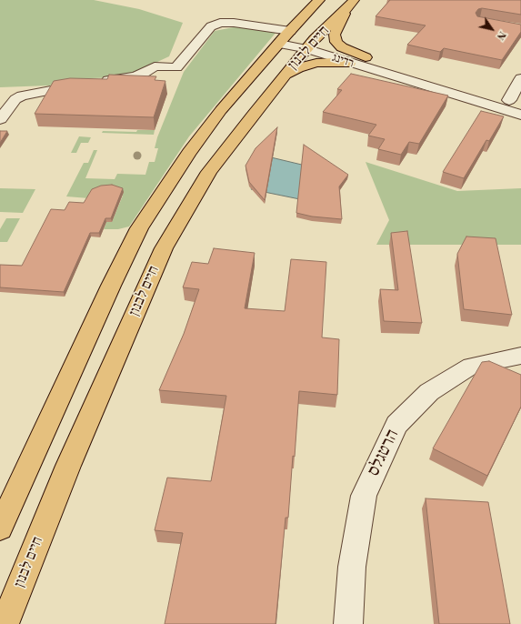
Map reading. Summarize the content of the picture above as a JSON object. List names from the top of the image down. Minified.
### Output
{"streets":{"main road":["חיים לבנון"],"street":["רדינג","הרטגלס"]},"crossings":[["חיים לבנון","רדינג"]],"north":"bottom right"}
